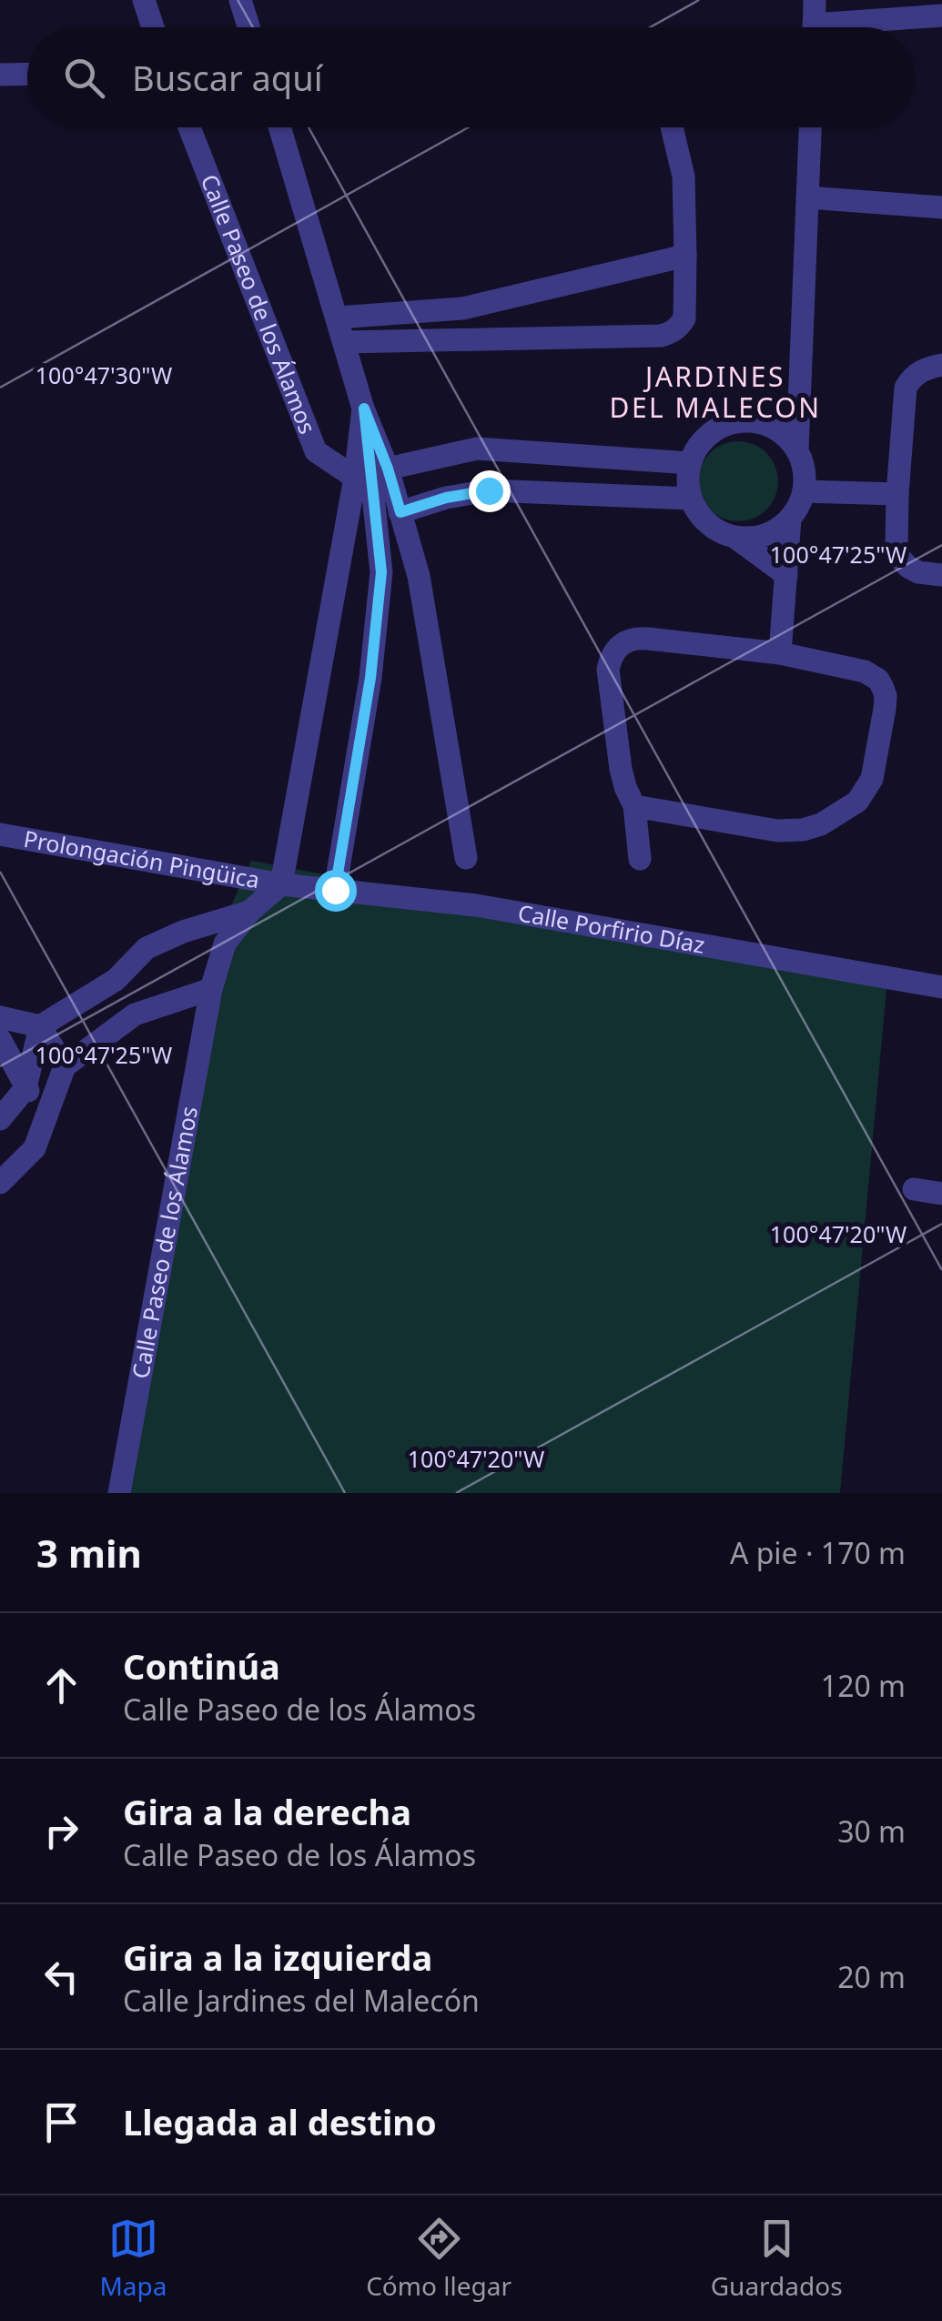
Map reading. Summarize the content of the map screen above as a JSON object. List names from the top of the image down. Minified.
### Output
{"streets":{"street":["Calle Paseo de los Álamos","Prolongación Pingüica","Calle Porfirio Díaz"]},"crossings":[["Calle Paseo de los Álamos","Prolongación Pingüica"],["Calle Paseo de los Álamos","Calle Porfirio Díaz"],["Prolongación Pingüica","Calle Porfirio Díaz"]],"districts":["JARDINES DEL MALECON"],"page":{"search":"Buscar aquí","heading":["3 min","A pie · 170 m"],"list":[["Continúa","Calle Paseo de los Álamos","120 m"],["Gira a la derecha","Calle Paseo de los Álamos","30 m"],["Gira a la izquierda","Calle Jardines del Malecón","20 m"],"Llegada al destino"],"nav":["Mapa","Cómo llegar","Guardados"]},"coordinates":["100°47'30\"W","100°47'25\"W","100°47'20\"W"]}
